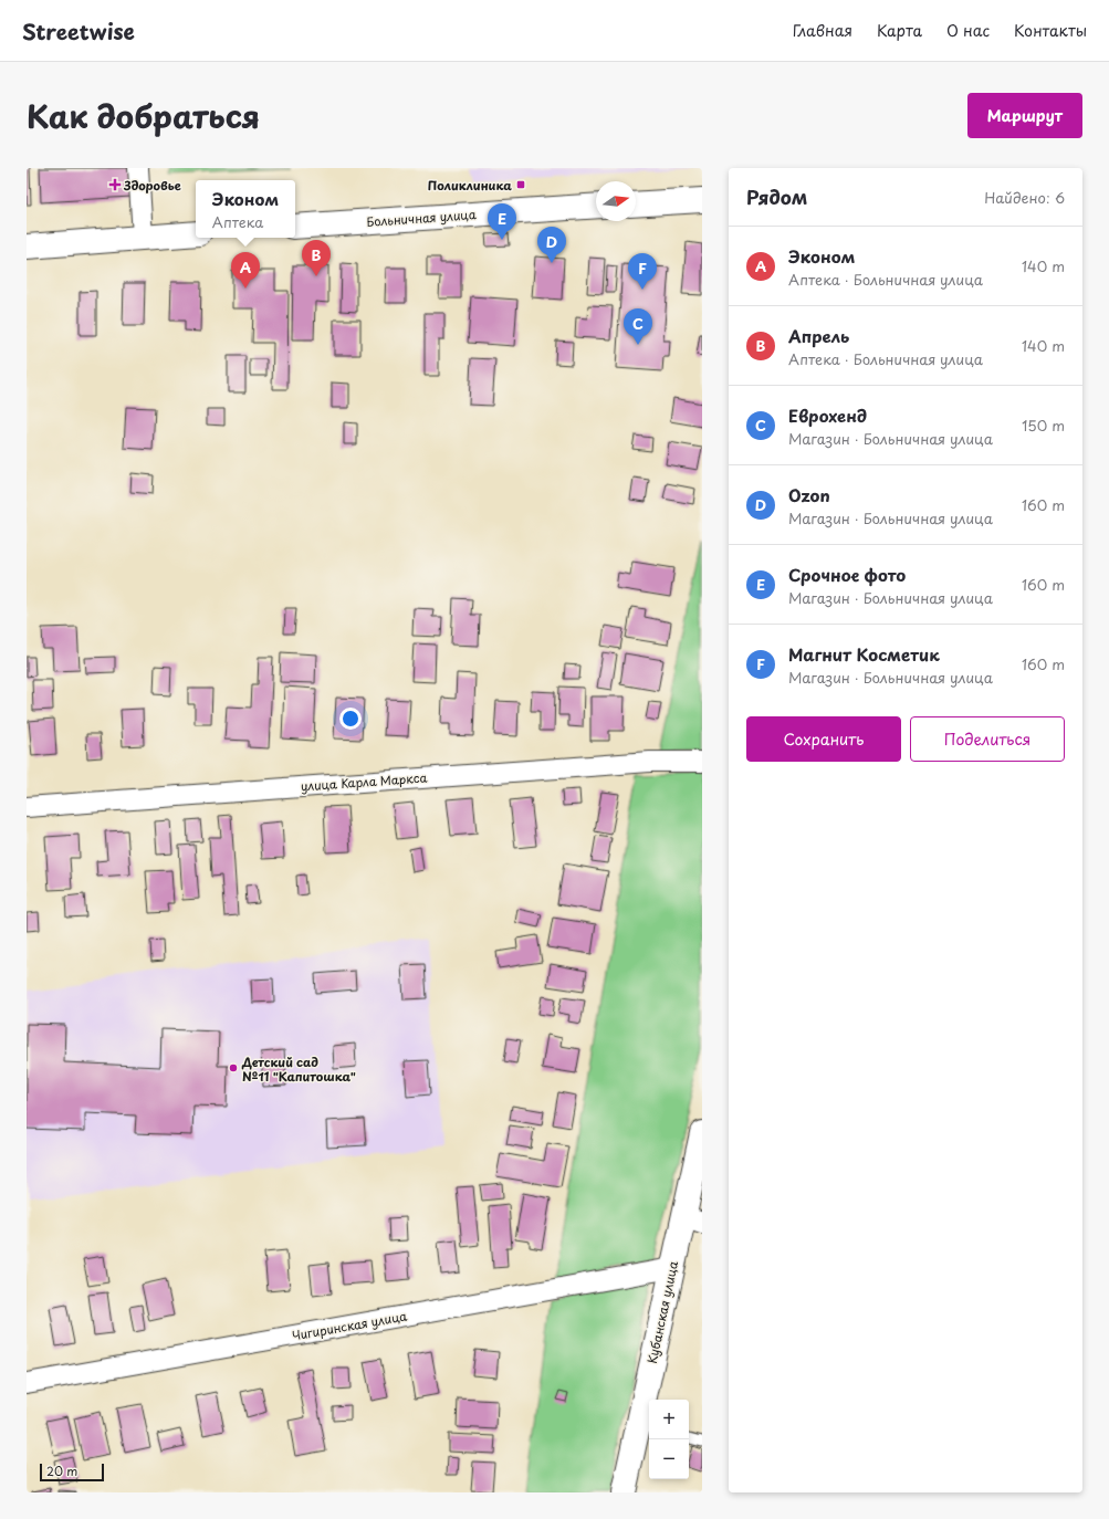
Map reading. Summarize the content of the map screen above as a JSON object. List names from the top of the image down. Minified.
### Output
{"streets":{"street":["Больничная улица","улица Карла Маркса","Кубанская улица","Чигиринская улица"]},"crossings":[["Кубанская улица","Чигиринская улица"]],"places":{"health":["Здоровье"],"transit":["Поликлиника"],"other":["Детский сад №11 \"Капитошка\""]},"scale_bar":"20 m","north":"right","page":{"header":"Streetwise","nav":["Главная","Карта","О нас","Контакты"],"title":"Как добраться","buttons":["Маршрут",["Сохранить","Поделиться"]],"heading":["Рядом","Найдено: 6"],"popup":["Эконом","Аптека"],"pins":["E","D","B","A","F","C"],"list":[{"mark":"A","name":"Эконом","note":"Аптека · Больничная улица","value":"140 m"},{"mark":"B","name":"Апрель","note":"Аптека · Больничная улица","value":"140 m"},{"mark":"C","name":"Еврохенд","note":"Магазин · Больничная улица","value":"150 m"},{"mark":"D","name":"Ozon","note":"Магазин · Больничная улица","value":"160 m"},{"mark":"E","name":"Срочное фото","note":"Магазин · Больничная улица","value":"160 m"},{"mark":"F","name":"Магнит Косметик","note":"Магазин · Больничная улица","value":"160 m"}],"map_buttons":["+","−"],"scale":"20 m"}}
